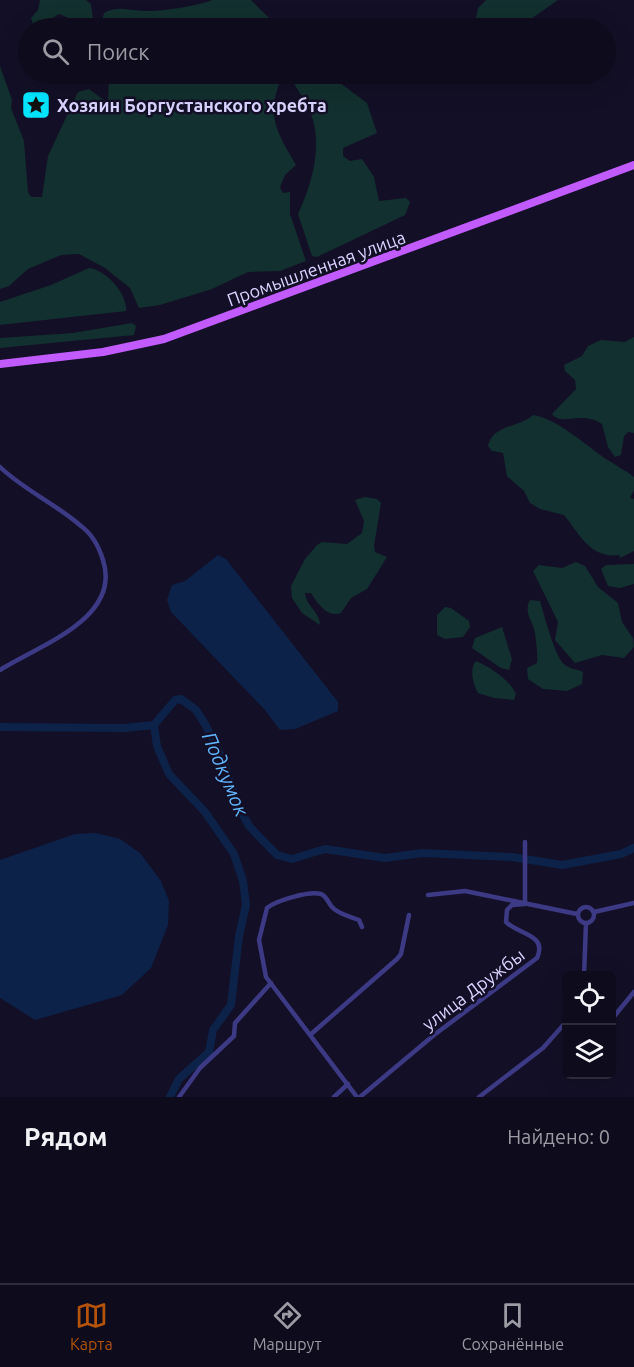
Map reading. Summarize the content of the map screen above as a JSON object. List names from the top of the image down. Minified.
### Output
{"streets":{"main road":["Промышленная улица"],"street":["улица Дружбы"]},"water":["Подкумок"],"places":{"place":["Хозяин Боргустанского хребта"]},"page":{"search":"Поиск","heading":["Рядом","Найдено: 0"],"nav":["Карта","Маршрут","Сохранённые"]}}
